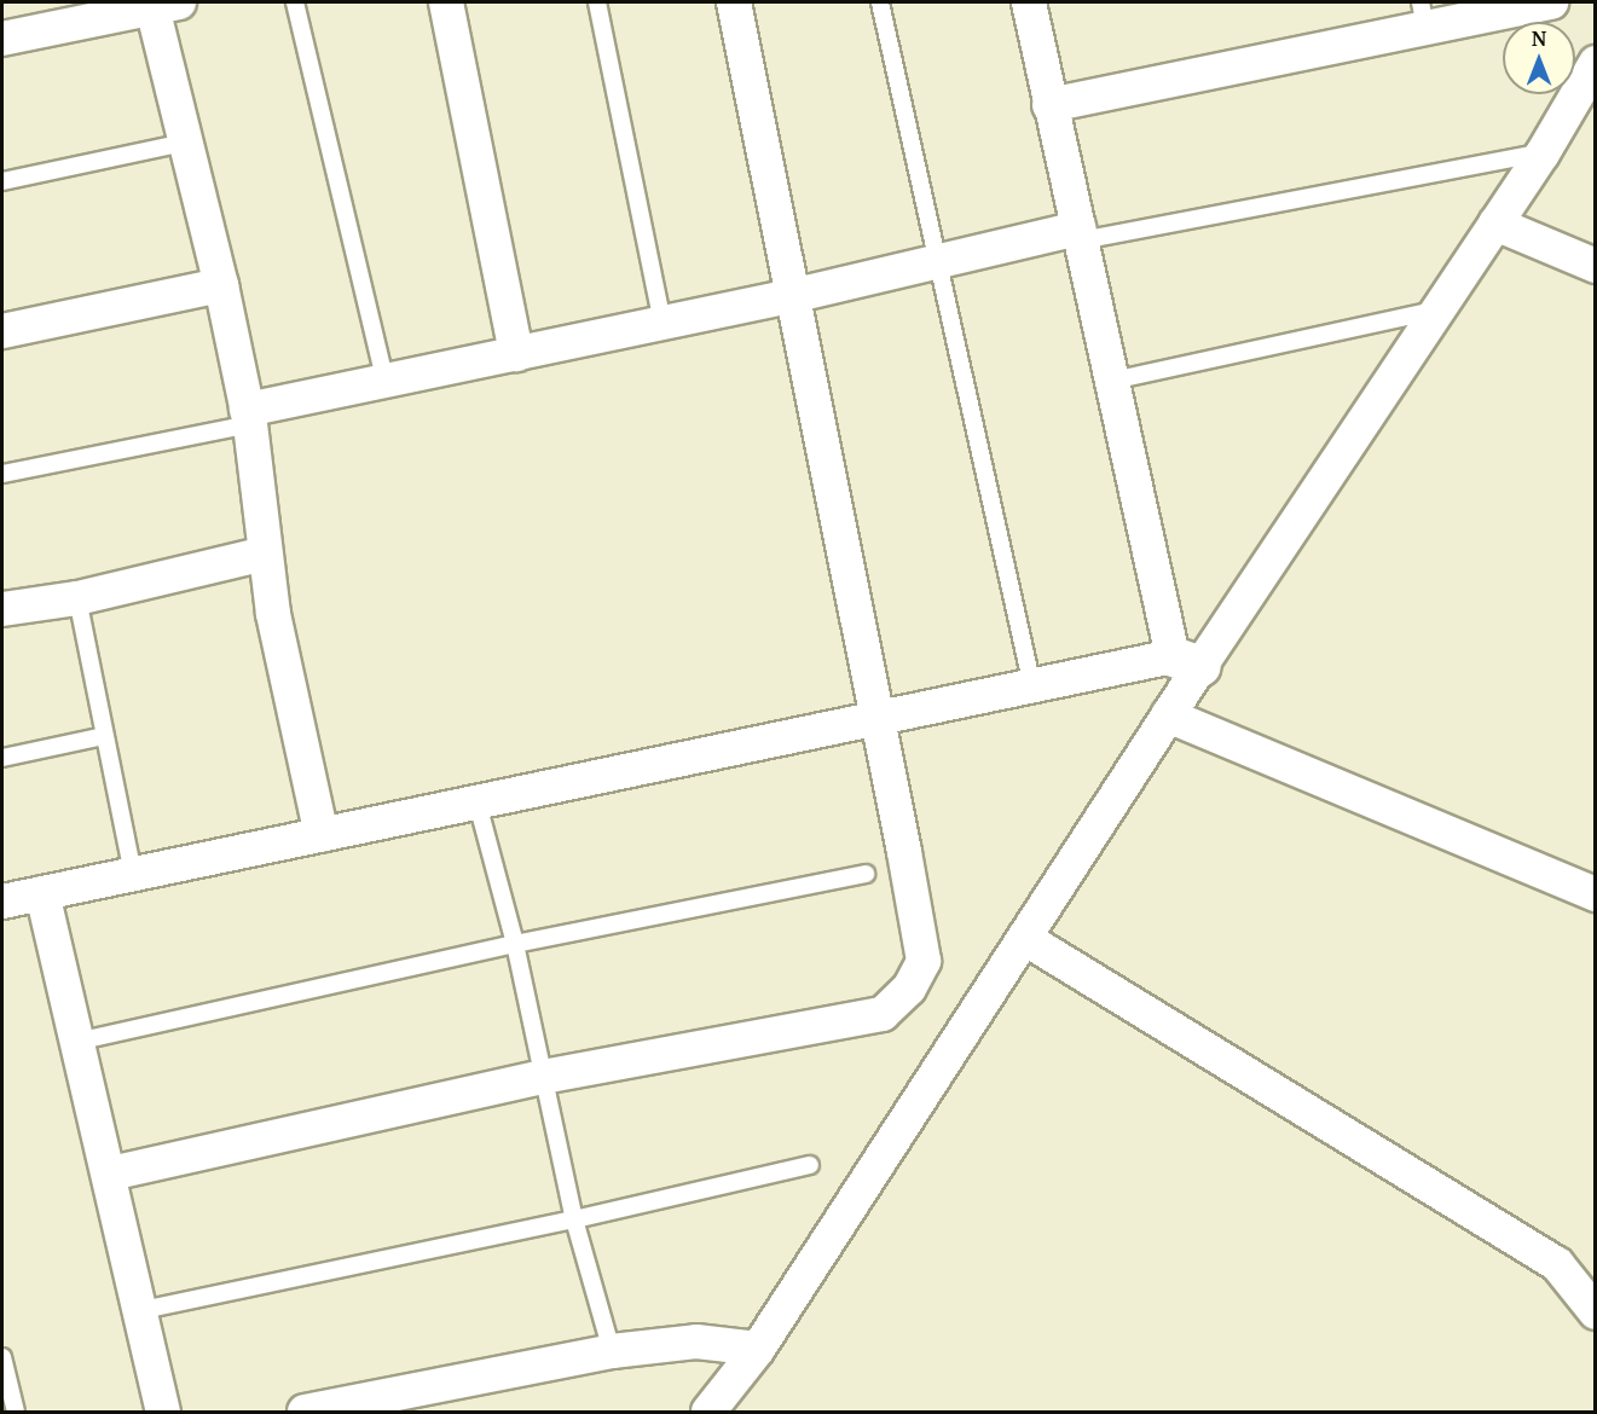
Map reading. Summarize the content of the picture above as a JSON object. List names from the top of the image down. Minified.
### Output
{"north":"top"}
